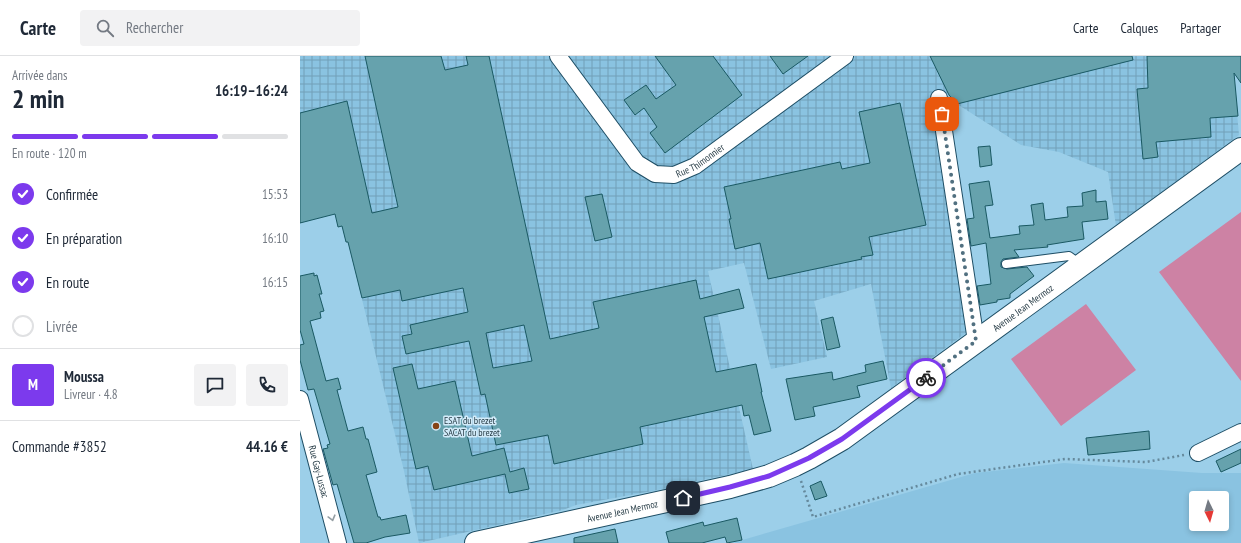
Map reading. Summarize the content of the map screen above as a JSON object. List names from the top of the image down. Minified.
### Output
{"streets":{"main road":["Avenue Jean Mermoz"],"street":["Rue Thimonnier","Rue Gay-Lussac"]},"one_way":["Rue Gay-Lussac"],"places":["ESAT du brezet SACAT du brezet"],"north":"bottom","page":{"header":"Carte","search":"Rechercher","nav":["Carte","Calques","Partager"],"heading":["2 min","Arrivée dans","16:19–16:24"],"panel":["Moussa","Livreur · 4.8","Commande #3852","44.16 €"],"bar":"En route · 120 m","list":[["Confirmée","15:53"],["En préparation","16:10"],["En route","16:15"],"Livrée"],"round":"M"}}
